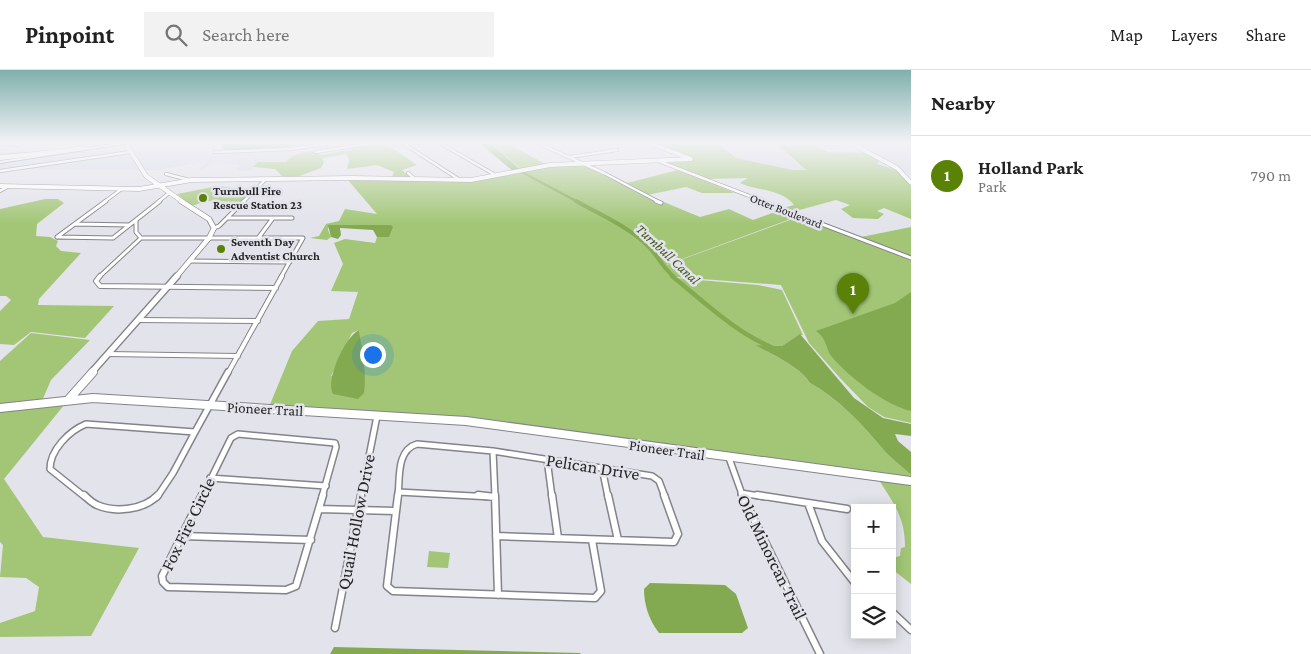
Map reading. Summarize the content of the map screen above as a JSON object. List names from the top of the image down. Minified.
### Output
{"streets":{"street":["Otter Boulevard","Pioneer Trail","Pelican Drive","Quail Hollow Drive","Fox Fire Circle","Old Minorcan Trail"]},"crossings":[["Pioneer Trail","Quail Hollow Drive"],["Pioneer Trail","Old Minorcan Trail"]],"water":["Turnbull Canal"],"places":["Turnbull Fire Rescue Station 23","Seventh Day Adventist Church"],"page":{"header":"Pinpoint","search":"Search here","nav":["Map","Layers","Share"],"heading":"Nearby","list":[{"mark":"1","name":"Holland Park","note":"Park","value":"790 m"}],"pins":"1","map_buttons":["+","−"]}}
